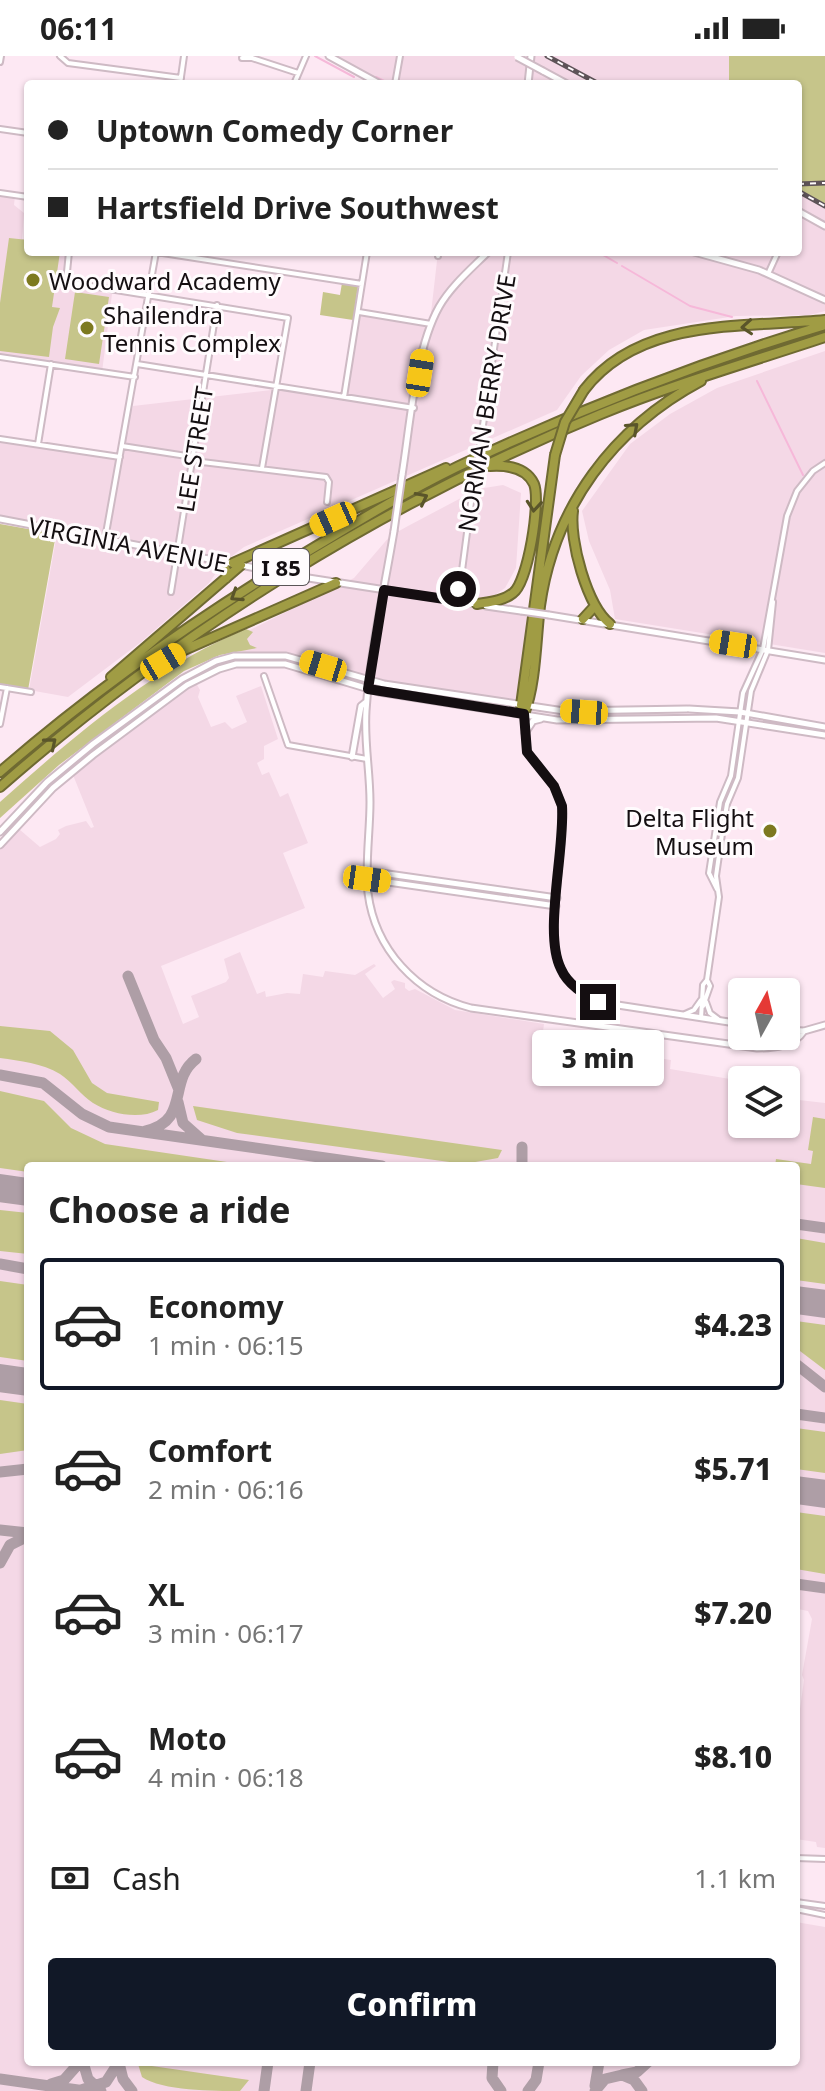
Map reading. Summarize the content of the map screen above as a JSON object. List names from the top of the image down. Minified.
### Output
{"streets":{"highway":["I 85"],"main road":["VIRGINIA AVENUE"],"street":["NORMAN BERRY DRIVE","LEE STREET"]},"crossings":[["NORMAN BERRY DRIVE","VIRGINIA AVENUE"],["LEE STREET","VIRGINIA AVENUE"]],"places":["Woodward Academy","Shailendra Tennis Complex","Delta Flight Museum"],"north":"top","page":{"status":"06:11","banner":["Uptown Comedy Corner","Hartsfield Drive Southwest"],"bubble":"3 min","heading":"Choose a ride","list":[{"name":"Economy","note":"1 min · 06:15","value":"$4.23"},{"name":"Comfort","note":"2 min · 06:16","value":"$5.71"},{"name":"XL","note":"3 min · 06:17","value":"$7.20"},{"name":"Moto","note":"4 min · 06:18","value":"$8.10"}],"pay":["Cash","1.1 km"],"buttons":"Confirm"}}
